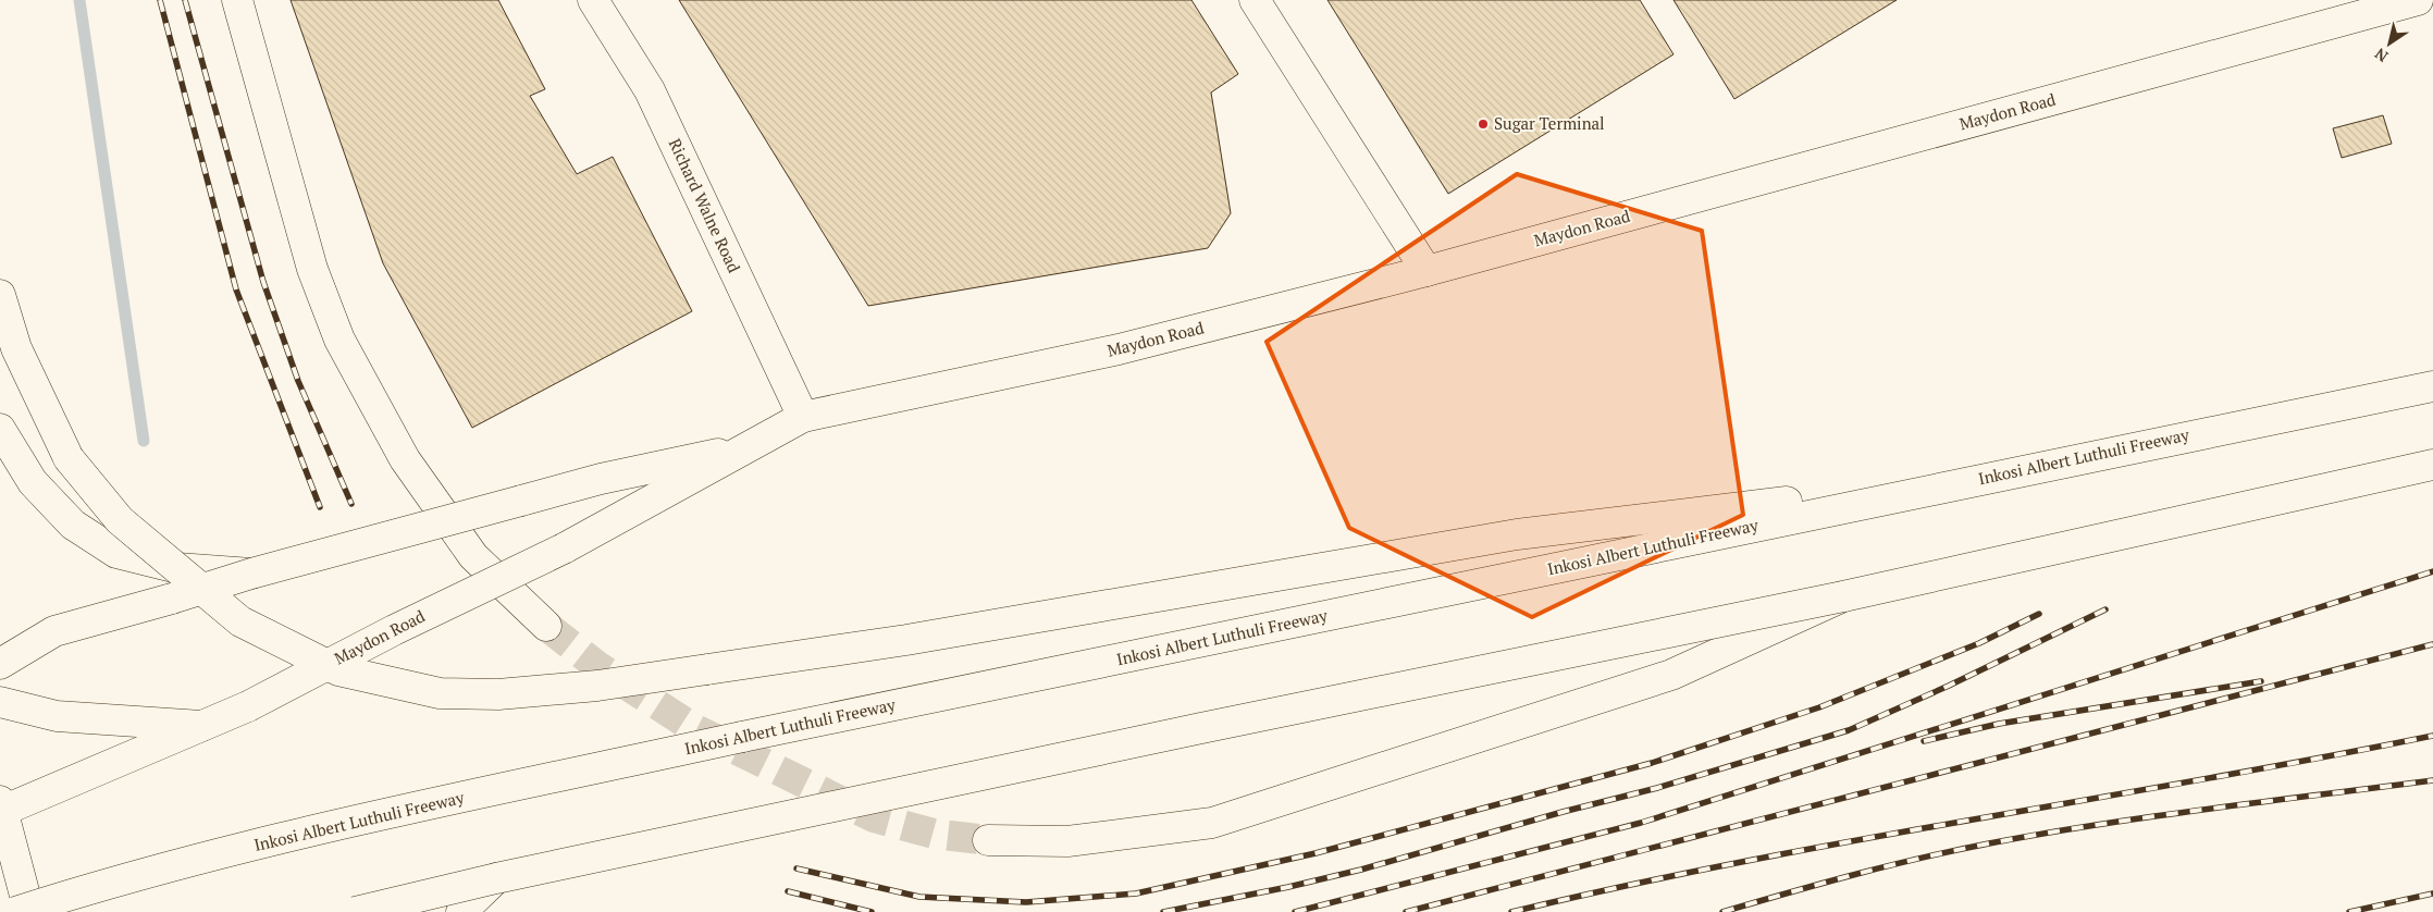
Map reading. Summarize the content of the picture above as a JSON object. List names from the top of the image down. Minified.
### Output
{"streets":{"main road":["Maydon Road","Richard Walne Road","Inkosi Albert Luthuli Freeway"]},"crossings":[["Maydon Road","Richard Walne Road"]],"places":["Sugar Terminal"],"north":"bottom left"}
